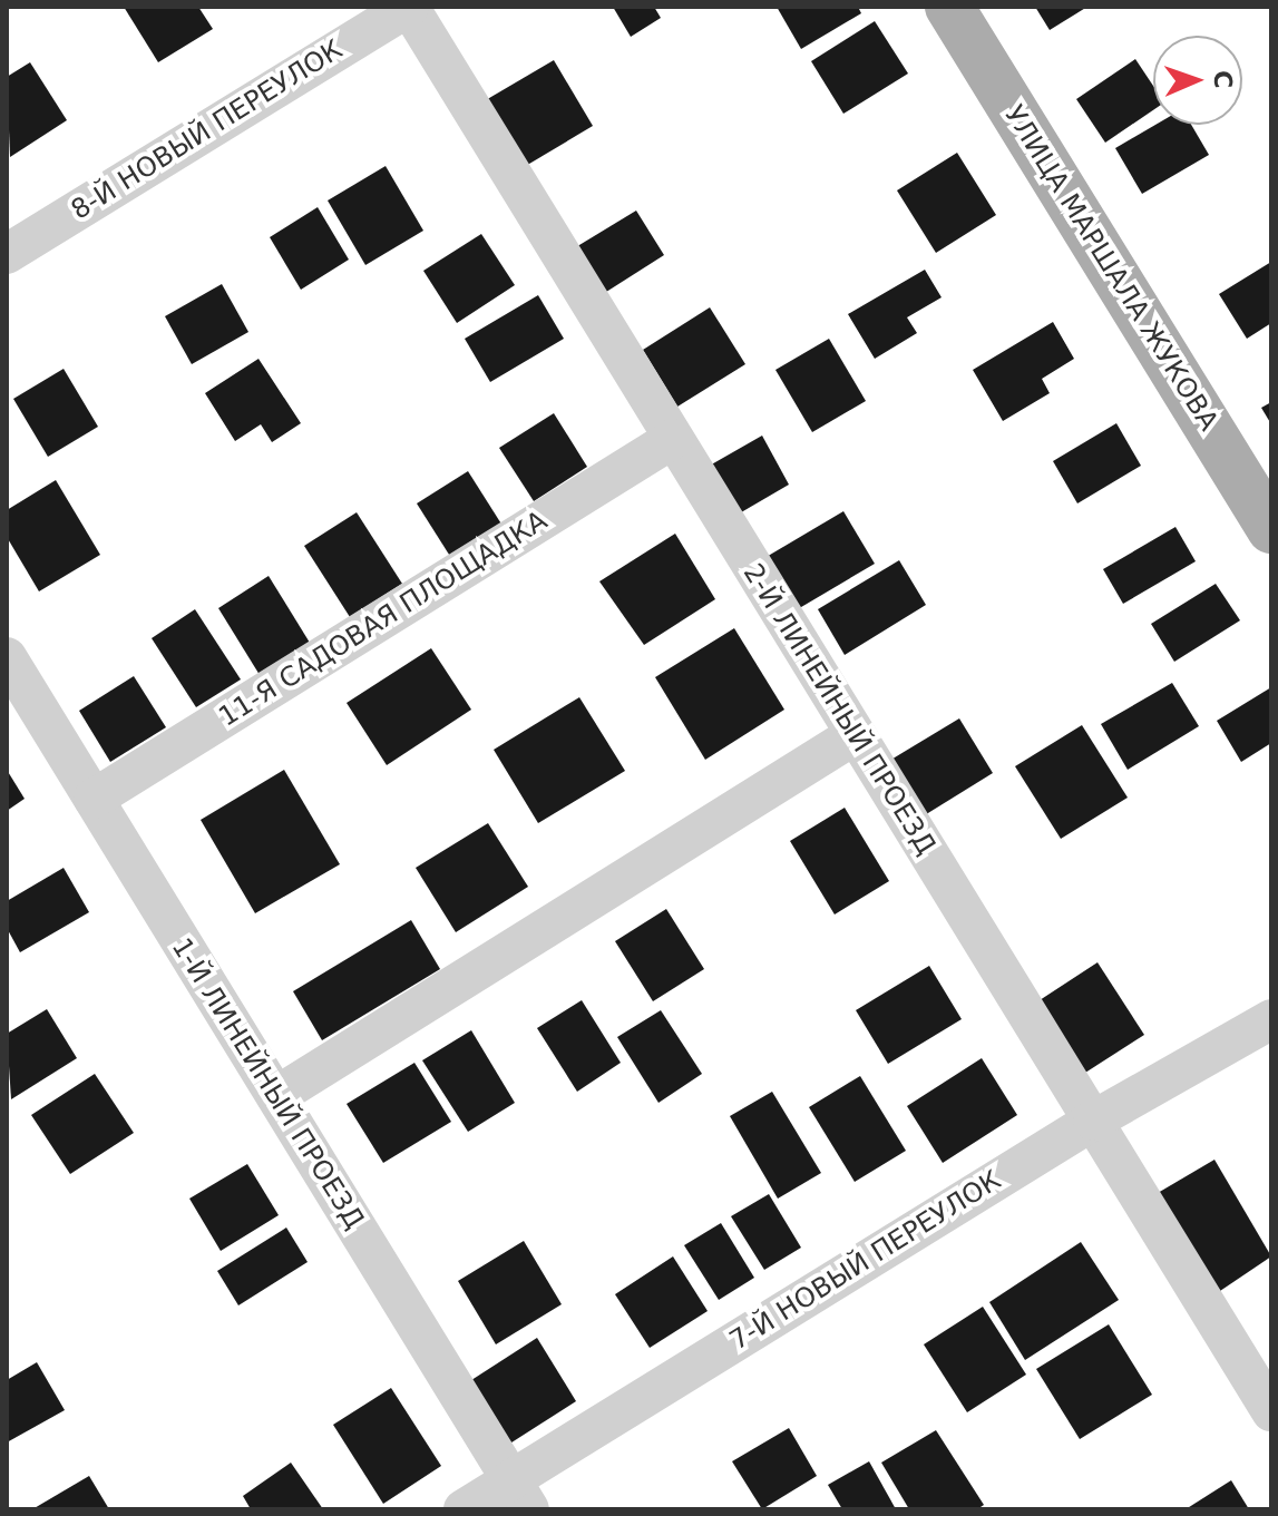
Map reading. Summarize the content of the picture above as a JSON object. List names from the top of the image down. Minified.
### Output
{"streets":{"main road":["УЛИЦА МАРШАЛА ЖУКОВА"],"street":["8-Й НОВЫЙ ПЕРЕУЛОК","11-Я САДОВАЯ ПЛОЩАДКА","2-Й ЛИНЕЙНЫЙ ПРОЕЗД","1-Й ЛИНЕЙНЫЙ ПРОЕЗД","7-Й НОВЫЙ ПЕРЕУЛОК"]},"crossings":[["8-Й НОВЫЙ ПЕРЕУЛОК","2-Й ЛИНЕЙНЫЙ ПРОЕЗД"],["11-Я САДОВАЯ ПЛОЩАДКА","2-Й ЛИНЕЙНЫЙ ПРОЕЗД"],["11-Я САДОВАЯ ПЛОЩАДКА","1-Й ЛИНЕЙНЫЙ ПРОЕЗД"],["2-Й ЛИНЕЙНЫЙ ПРОЕЗД","7-Й НОВЫЙ ПЕРЕУЛОК"],["1-Й ЛИНЕЙНЫЙ ПРОЕЗД","7-Й НОВЫЙ ПЕРЕУЛОК"]],"north":"right"}
